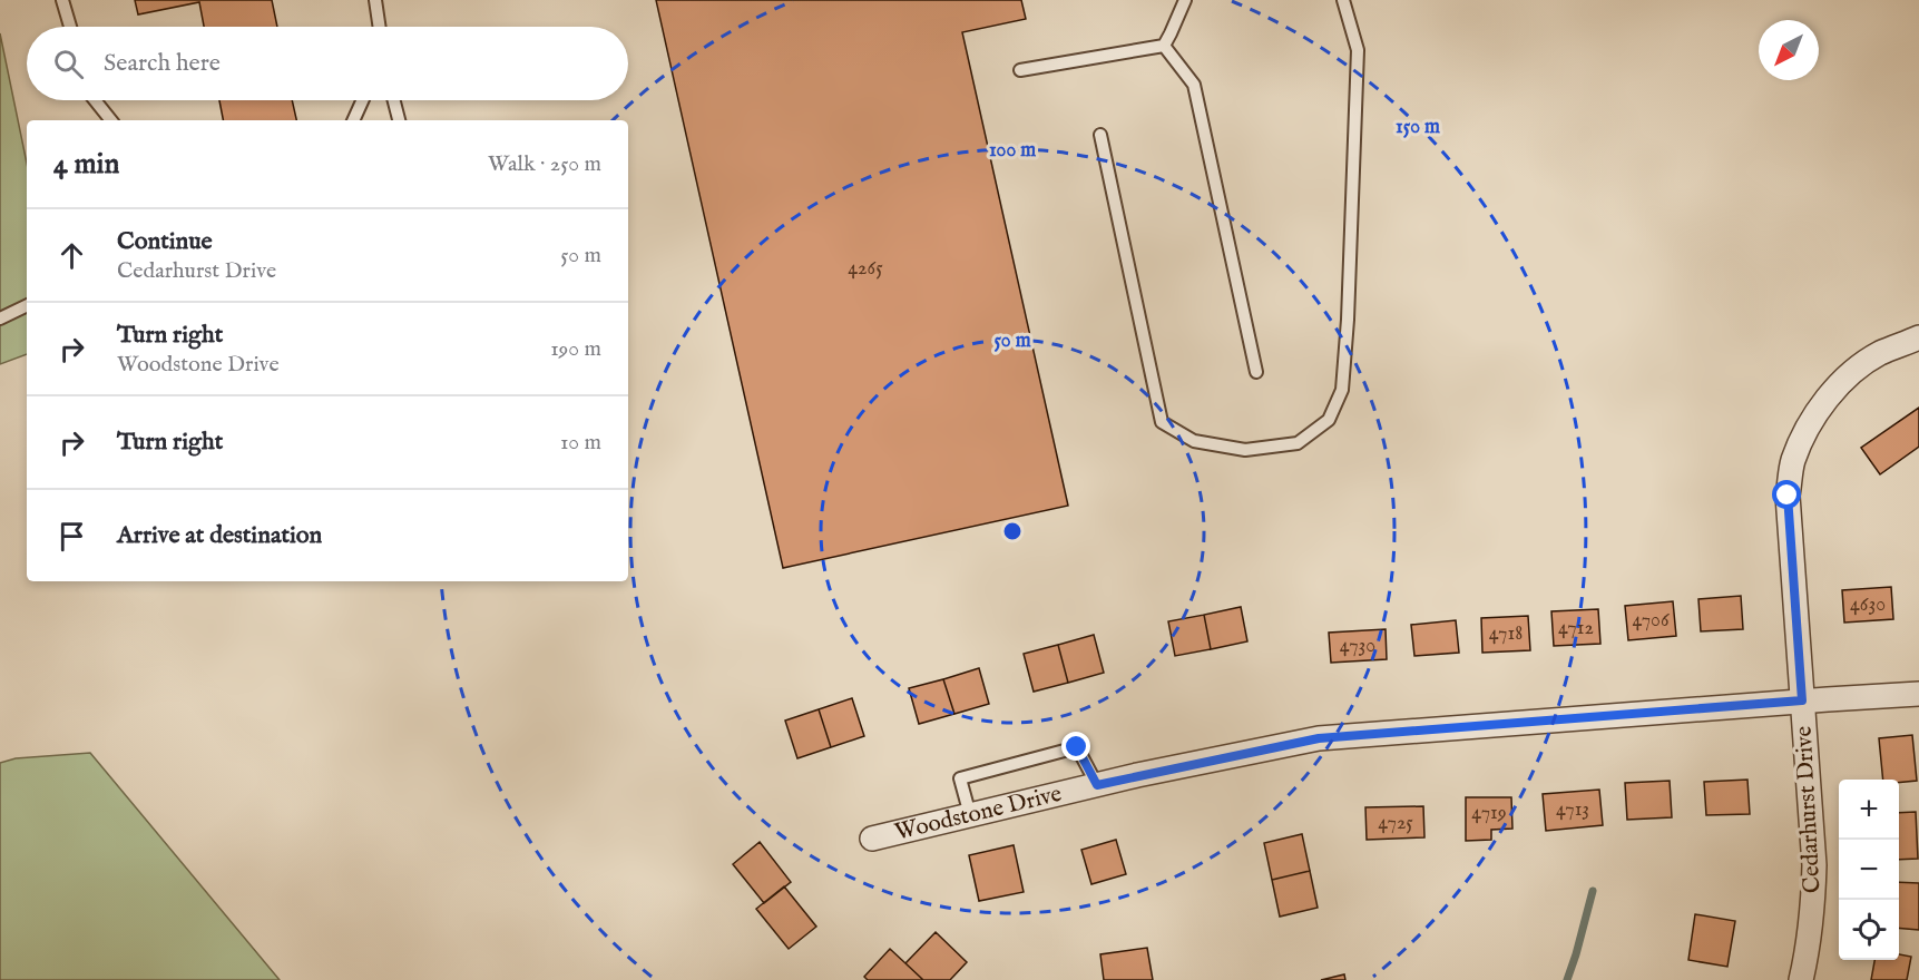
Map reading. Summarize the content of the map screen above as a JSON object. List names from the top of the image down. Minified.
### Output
{"streets":{"street":["Cedarhurst Drive","Woodstone Drive"]},"crossings":[["Cedarhurst Drive","Woodstone Drive"]],"house_numbers":["4265","4630","4706","4712","4718","4730","4713","4719","4725"],"north":"bottom left","page":{"search":"Search here","heading":["4 min","Walk · 250 m"],"list":[["Continue","Cedarhurst Drive","50 m"],["Turn right","Woodstone Drive","190 m"],["Turn right","10 m"],"Arrive at destination"],"map_buttons":["+","−"]},"rings":["150 m","100 m","50 m"]}
